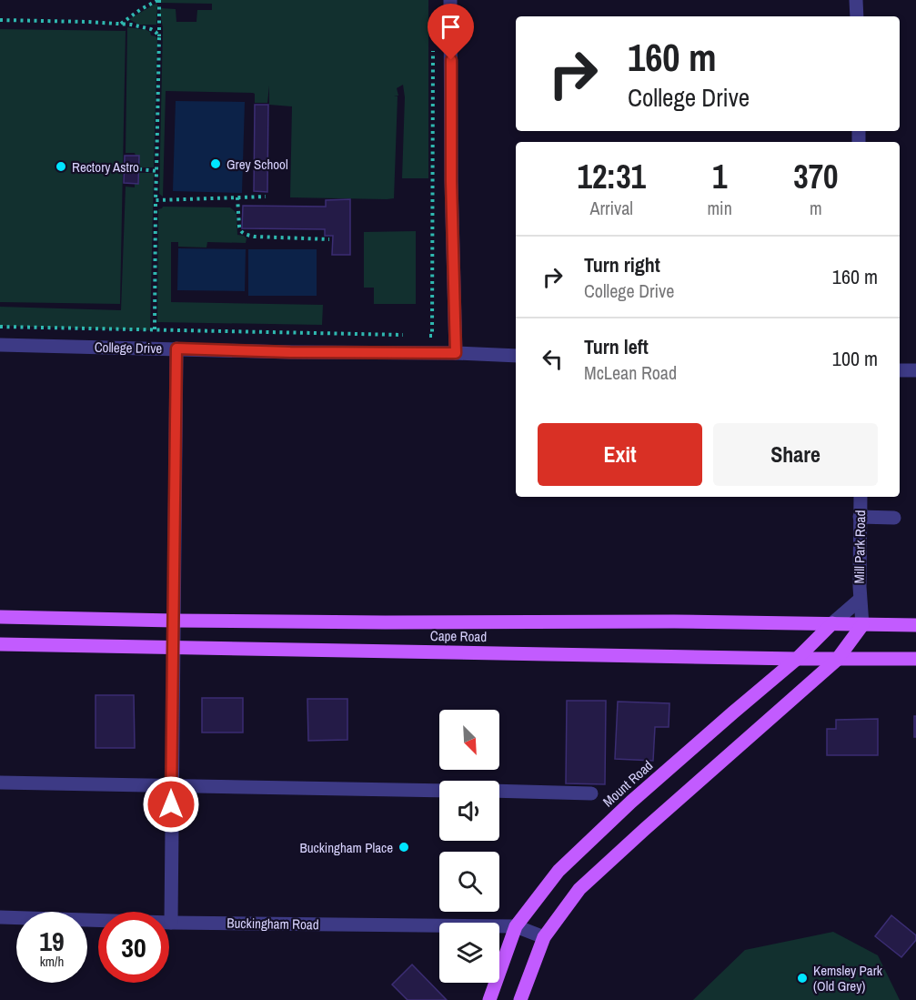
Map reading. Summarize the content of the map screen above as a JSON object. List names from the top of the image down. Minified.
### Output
{"streets":{"main road":["Cape Road","Mount Road"],"street":["College Drive","Mill Park Road","Buckingham Road"]},"crossings":[["Mill Park Road","Cape Road"],["Mill Park Road","Mount Road"],["Cape Road","Mount Road"],["Mount Road","Buckingham Road"]],"places":["Grey School","Rectory Astro","Buckingham Place","Kemsley Park (Old Grey)"],"north":"bottom right","page":{"turn":["160 m","College Drive"],"eta":["12:31","Arrival","1","min","370","m"],"list":[{"name":"Turn right","note":"College Drive","value":"160 m"},{"name":"Turn left","note":"McLean Road","value":"100 m"}],"buttons":["Exit","Share"],"speed":"19 km/h","limit":"30"}}
